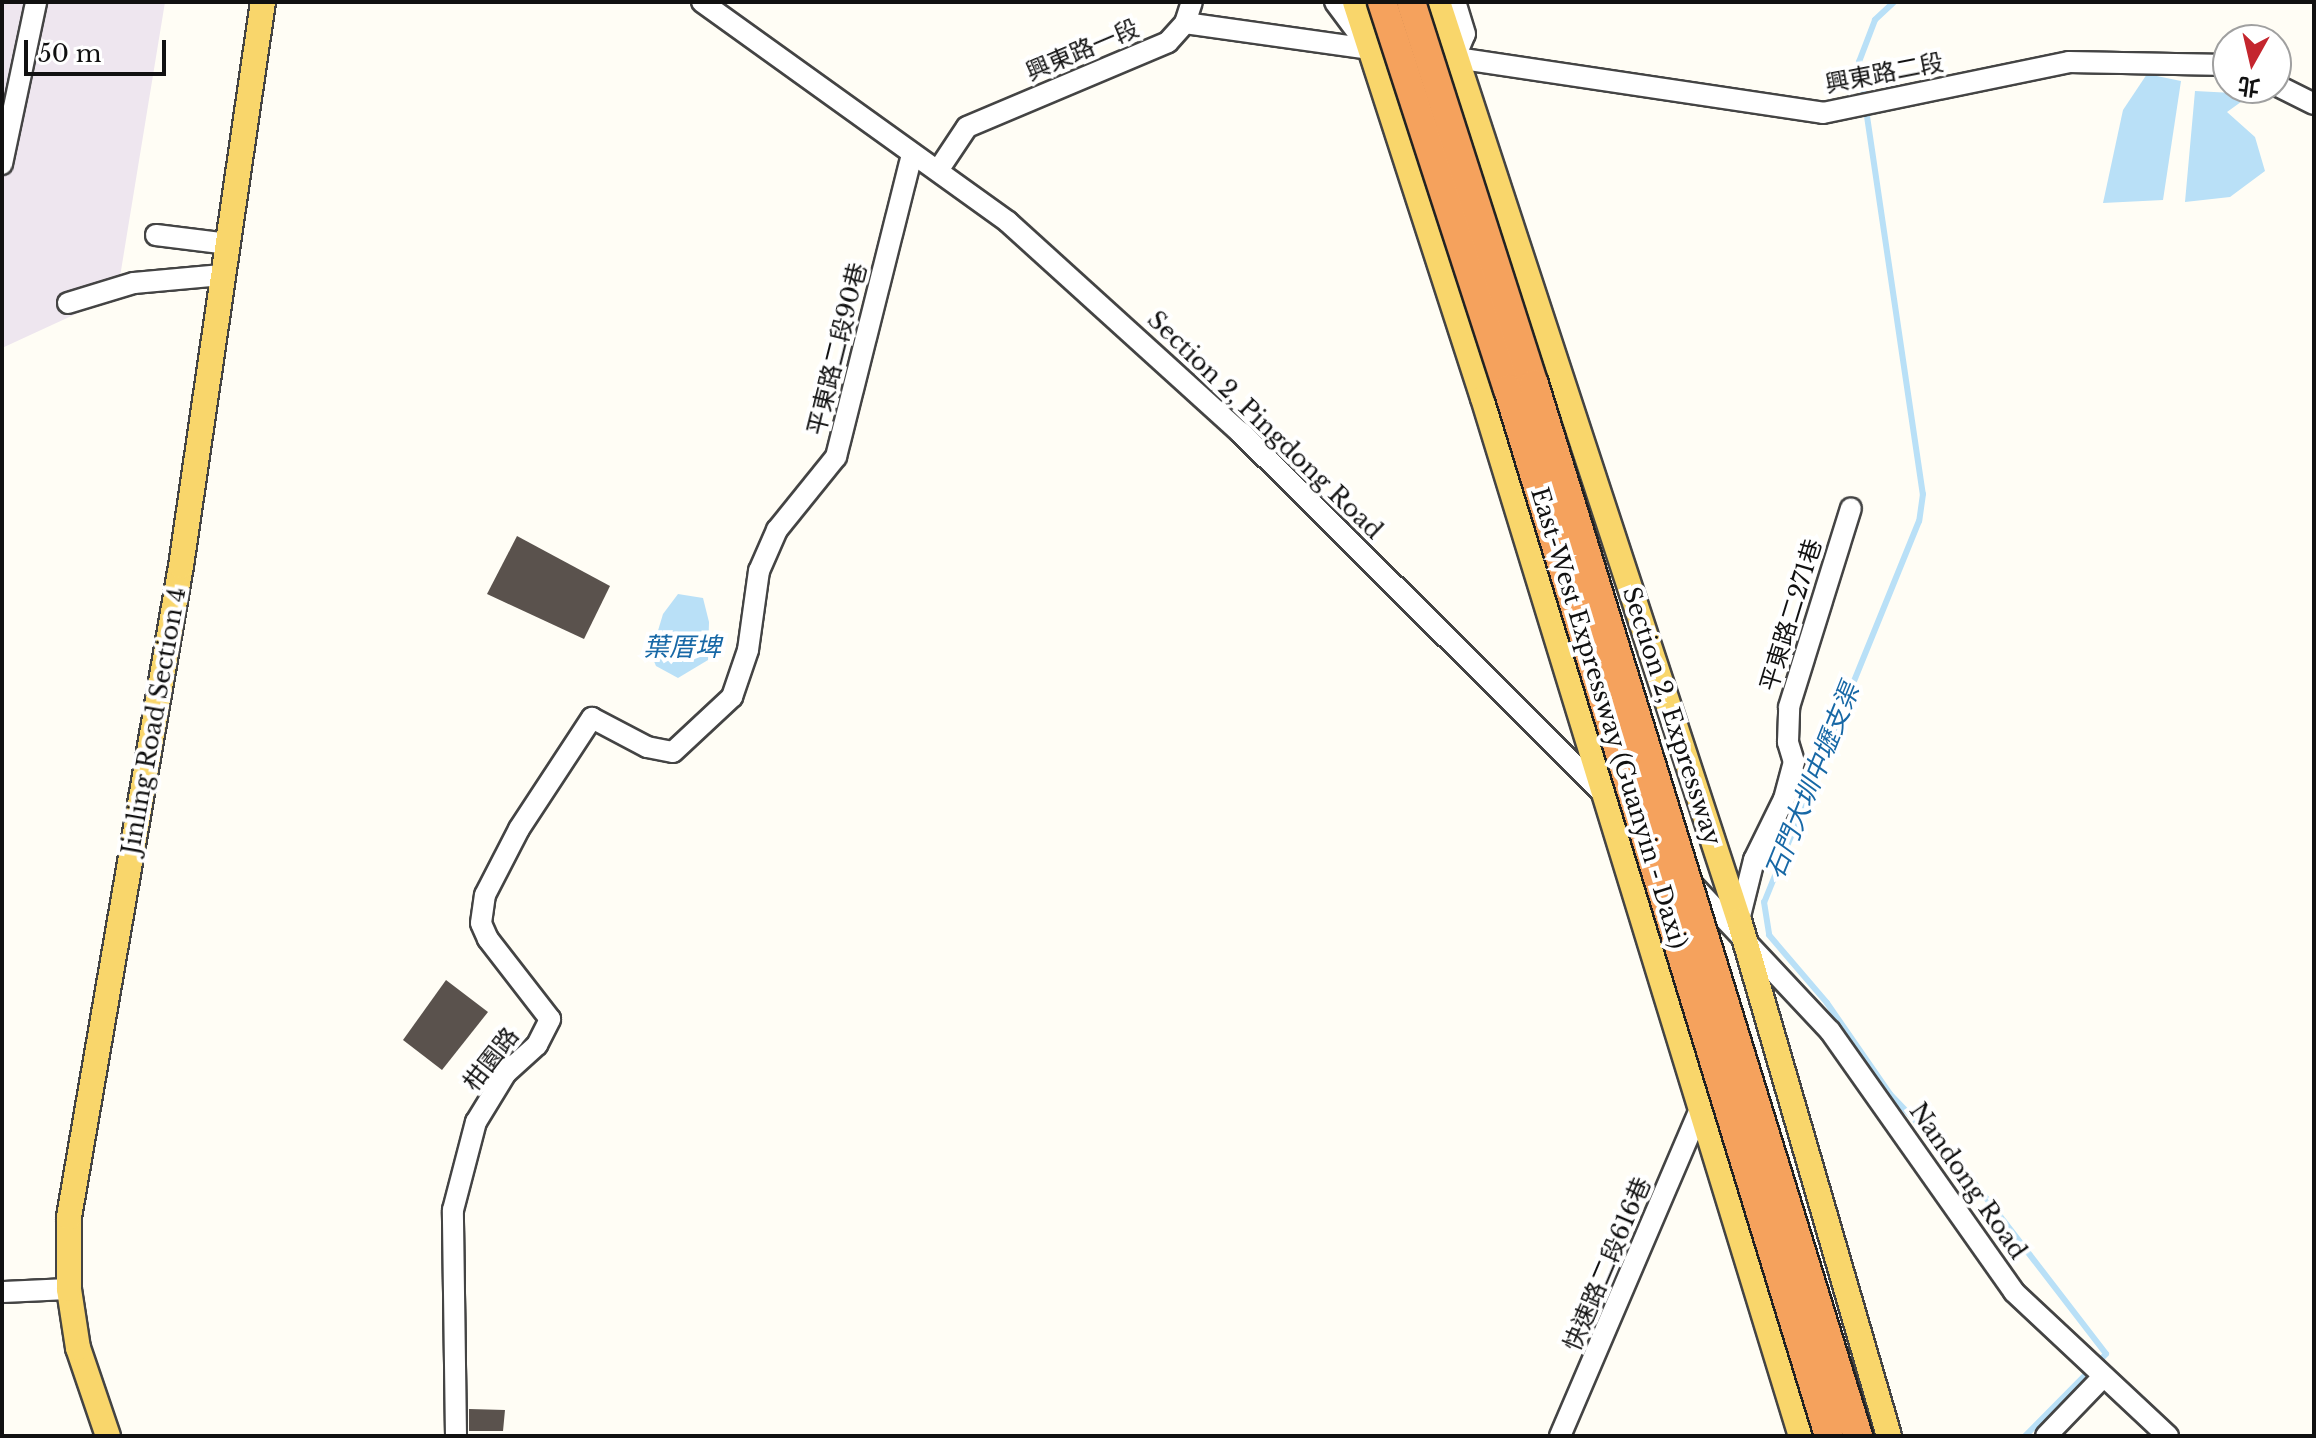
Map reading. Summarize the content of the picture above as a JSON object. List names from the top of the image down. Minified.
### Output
{"streets":{"highway":["East-West Expressway (Guanyin - Daxi)"],"main road":["Section 2, Expressway","Jinling Road Section 4"],"street":["興東路一段","興東路二段","平東路二段90巷","Section 2, Pingdong Road","平東路二271巷","柑園路","Nandong Road","快速路二段616巷"]},"crossings":[["興東路一段","Section 2, Pingdong Road"],["興東路二段","Section 2, Expressway"],["平東路二段90巷","Section 2, Pingdong Road"],["平東路二段90巷","柑園路"],["Section 2, Pingdong Road","平東路二271巷"],["Section 2, Pingdong Road","Section 2, Expressway"],["Section 2, Pingdong Road","Nandong Road"],["平東路二271巷","Section 2, Expressway"],["平東路二271巷","Nandong Road"],["Section 2, Expressway","Nandong Road"]],"water":["葉厝埤","石門大圳中壢支渠"],"scale_bar":"50 m","north":"bottom"}
